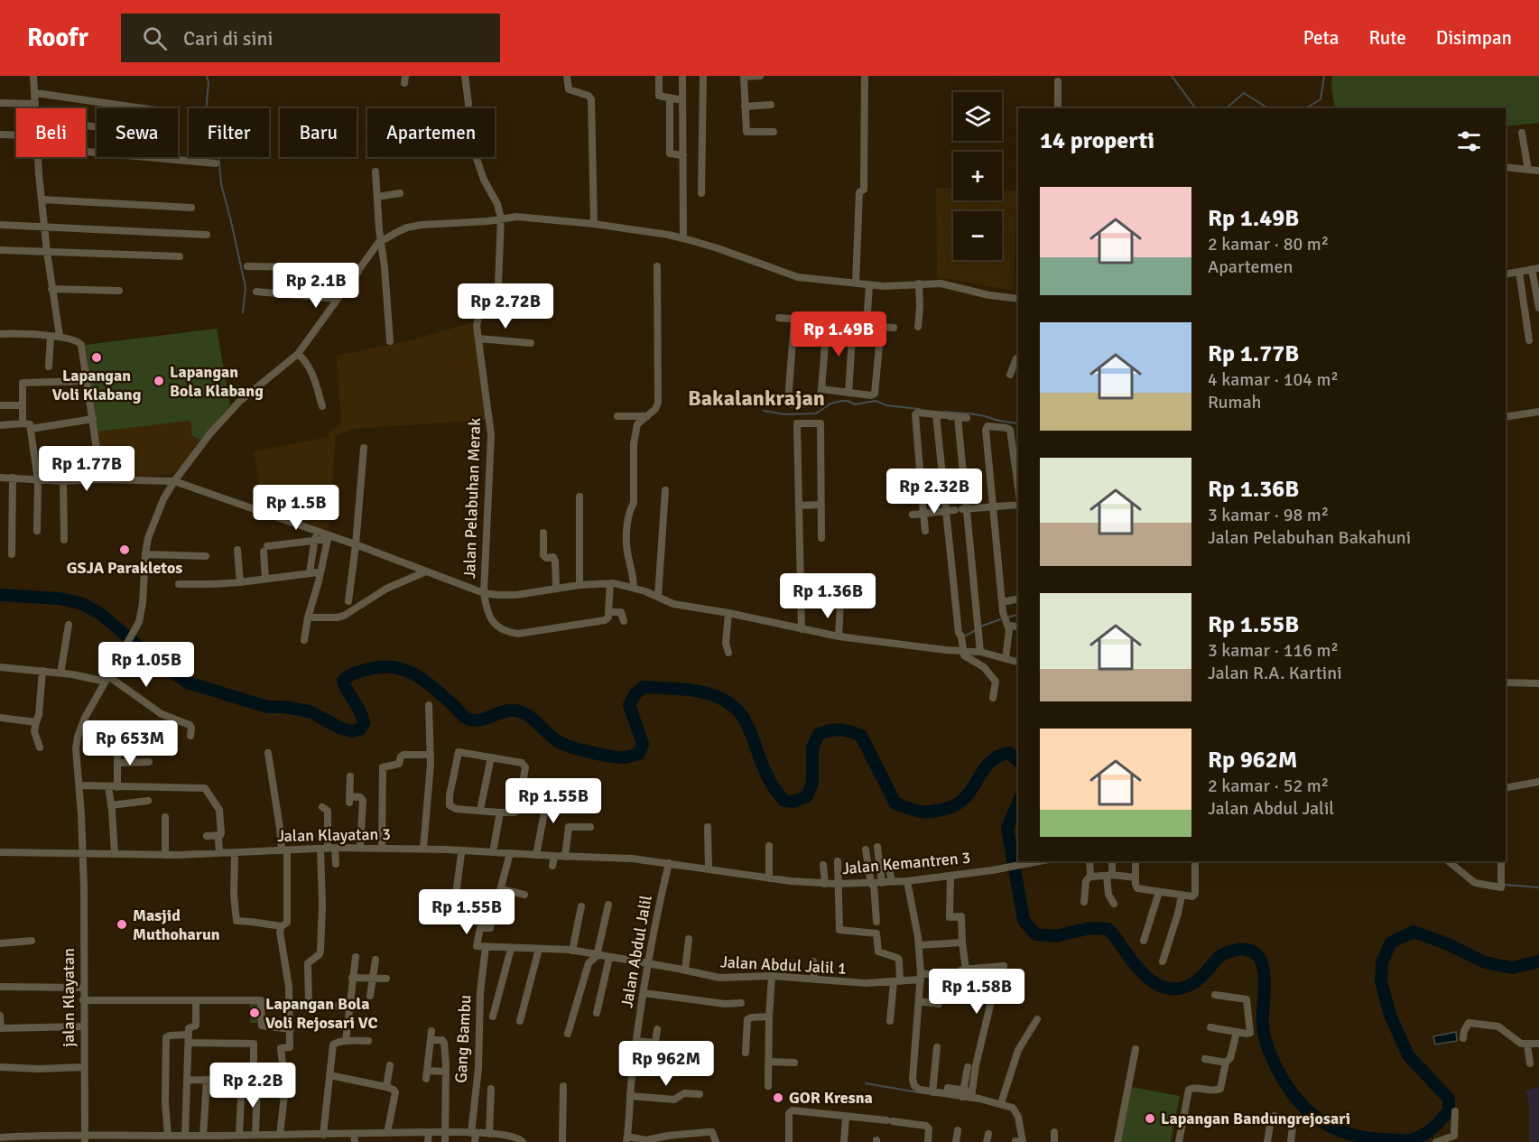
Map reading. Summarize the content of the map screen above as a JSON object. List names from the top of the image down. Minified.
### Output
{"streets":{"street":["Jalan Pelabuhan Merak","Jalan Klayatan 3","Jalan Kemantren 3","Jalan Abdul Jalil","Jalan Abdul Jalil 1","jalan Klayatan","Gang Bambu"]},"crossings":[["Jalan Klayatan 3","Jalan Kemantren 3"],["Jalan Klayatan 3","Jalan Abdul Jalil"],["Jalan Klayatan 3","jalan Klayatan"],["Jalan Kemantren 3","Jalan Abdul Jalil"],["Jalan Abdul Jalil","Jalan Abdul Jalil 1"],["Jalan Abdul Jalil 1","Gang Bambu"]],"districts":["Bakalankrajan"],"places":["Lapangan Voli Klabang","Lapangan Bola Klabang","GSJA Parakletos","Masjid Muthoharun","Lapangan Bola Voli Rejosari VC","GOR Kresna","Lapangan Bandungrejosari"],"page":{"header":"Roofr","search":"Cari di sini","nav":["Peta","Rute","Disimpan"],"map_buttons":["+","−"],"chip":["Beli","Sewa","Filter","Baru","Apartemen"],"heading":"14 properti","list":[{"name":"Rp 1.49B","note":"2 kamar · 80 m² · Apartemen"},{"name":"Rp 1.77B","note":"4 kamar · 104 m² · Rumah"},{"name":"Rp 1.36B","note":"3 kamar · 98 m² · Jalan Pelabuhan Bakahuni"},{"name":"Rp 1.55B","note":"3 kamar · 116 m² · Jalan R.A. Kartini"},{"name":"Rp 962M","note":"2 kamar · 52 m² · Jalan Abdul Jalil"}],"price":["Rp 2.1B","Rp 2.72B","Rp 1.49B","Rp 1.77B","Rp 2.32B","Rp 1.5B","Rp 1.36B","Rp 1.05B","Rp 653M","Rp 1.55B","Rp 1.55B","Rp 1.58B","Rp 962M","Rp 2.2B"]}}
